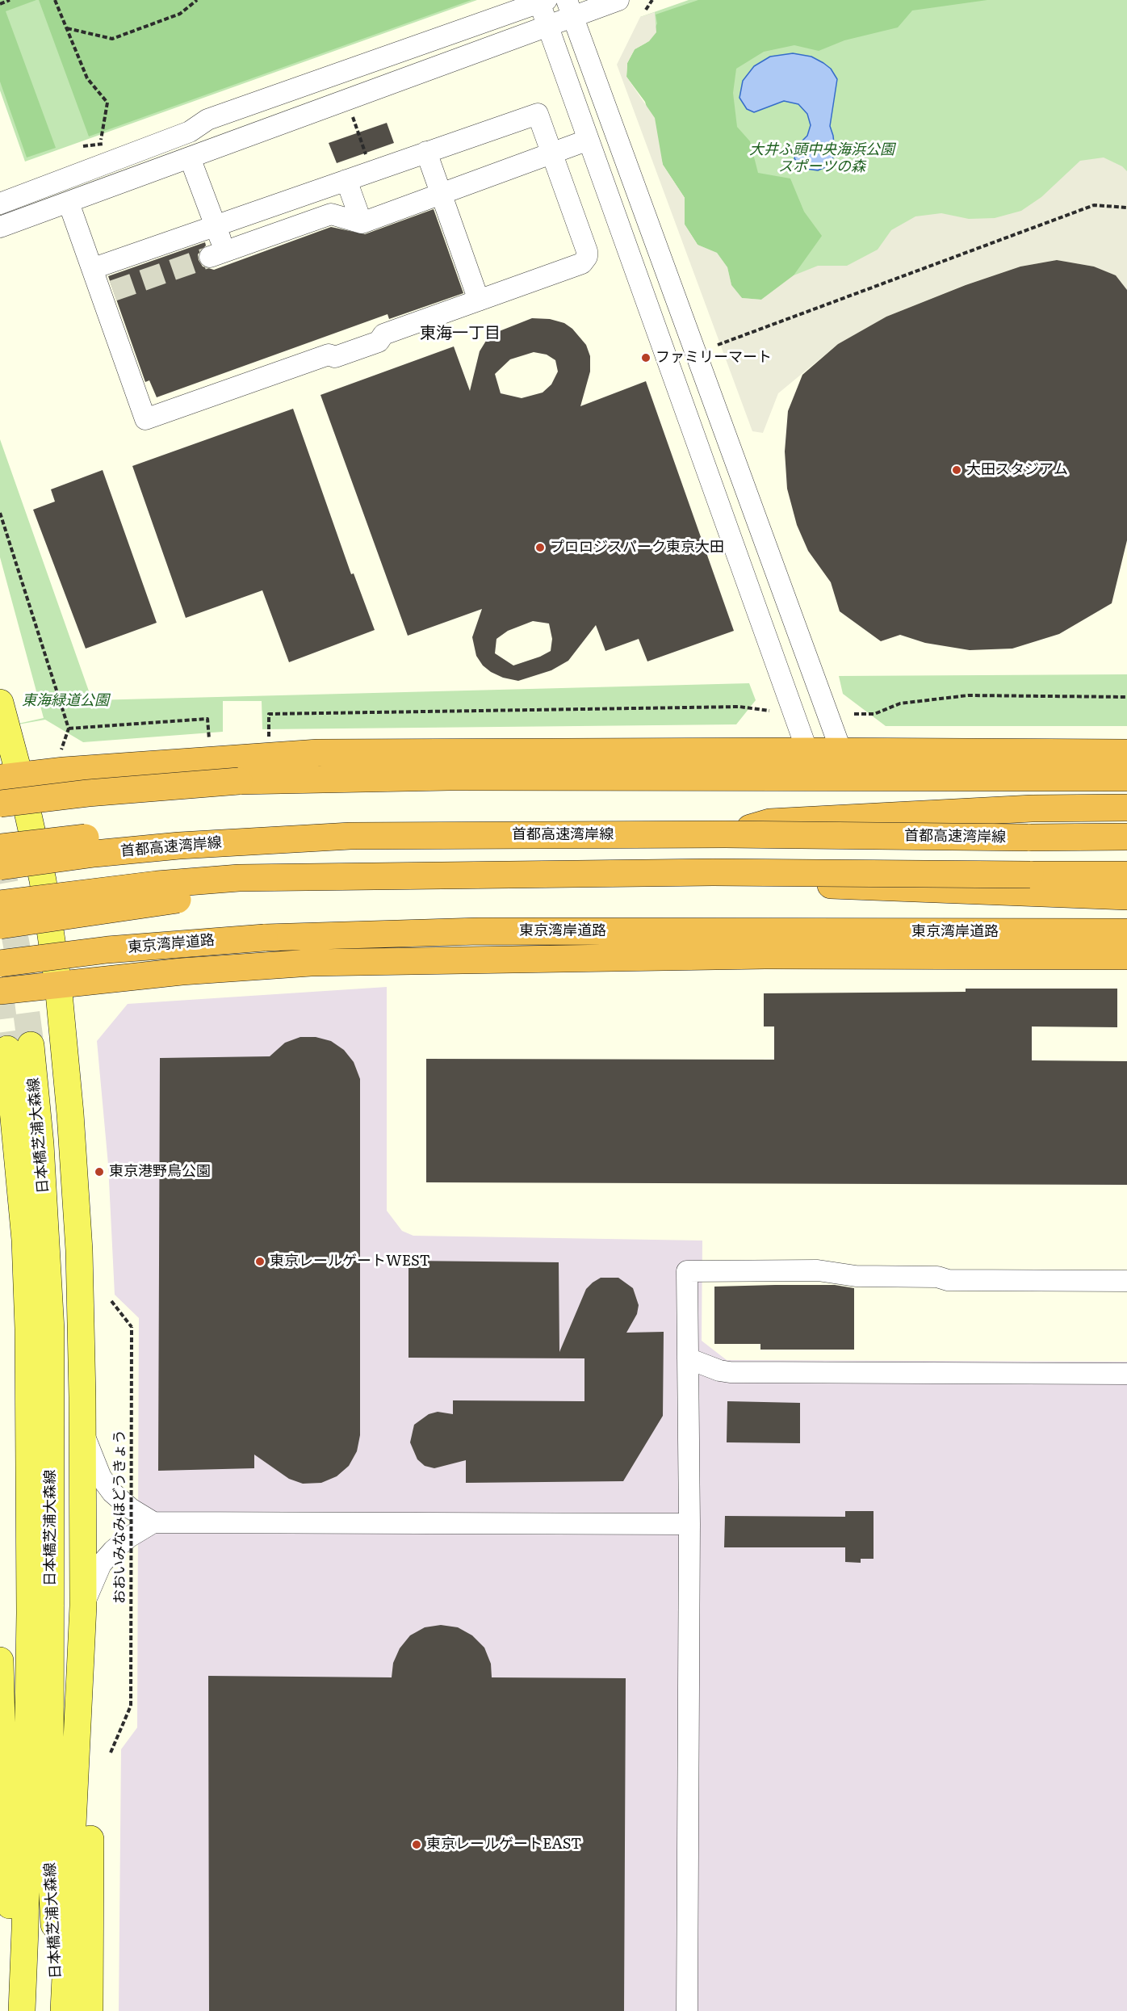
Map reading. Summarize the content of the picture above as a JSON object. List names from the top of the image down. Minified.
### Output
{"streets":{"highway":["首都高速湾岸線","東京湾岸道路"],"main road":["日本橋芝浦大森線"],"path":["おおいみなみほどうきょう"]},"districts":["東海一丁目"],"parks":["大井ふ頭中央海浜公園 スポーツの森","東海緑道公園"],"places":["ファミリーマート","大田スタジアム","プロロジスパーク東京大田","東京港野鳥公園","東京レールゲートWEST","東京レールゲートEAST"]}
